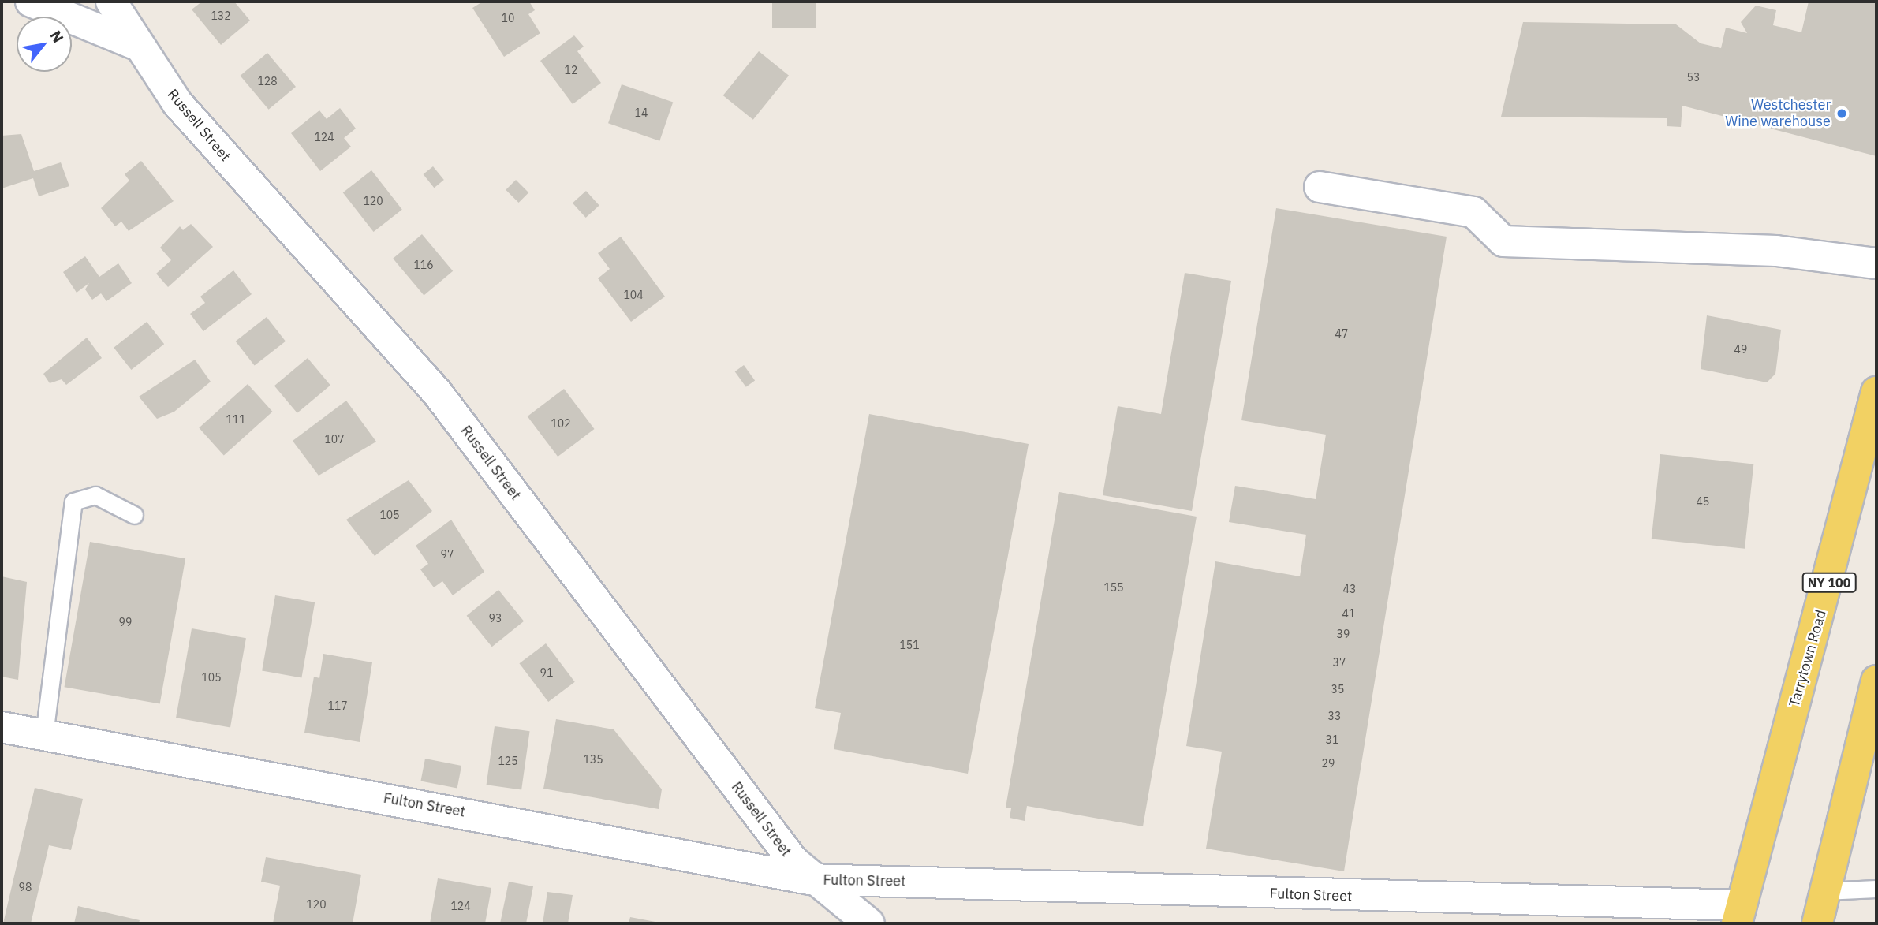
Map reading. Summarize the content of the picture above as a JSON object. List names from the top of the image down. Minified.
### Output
{"streets":{"main road":["NY 100","Tarrytown Road"],"street":["Russell Street","Fulton Street"]},"crossings":[["Russell Street","Fulton Street"],["Tarrytown Road","Fulton Street"]],"places":["Westchester Wine warehouse"],"house_numbers":["132","10","12","53","128","14","124","120","116","104","47","49","111","102","107","45","105","97","155","43","41","93","99","39","151","37","91","105","35","117","33","31","135","125","29","98","120","124"],"north":"top right"}
